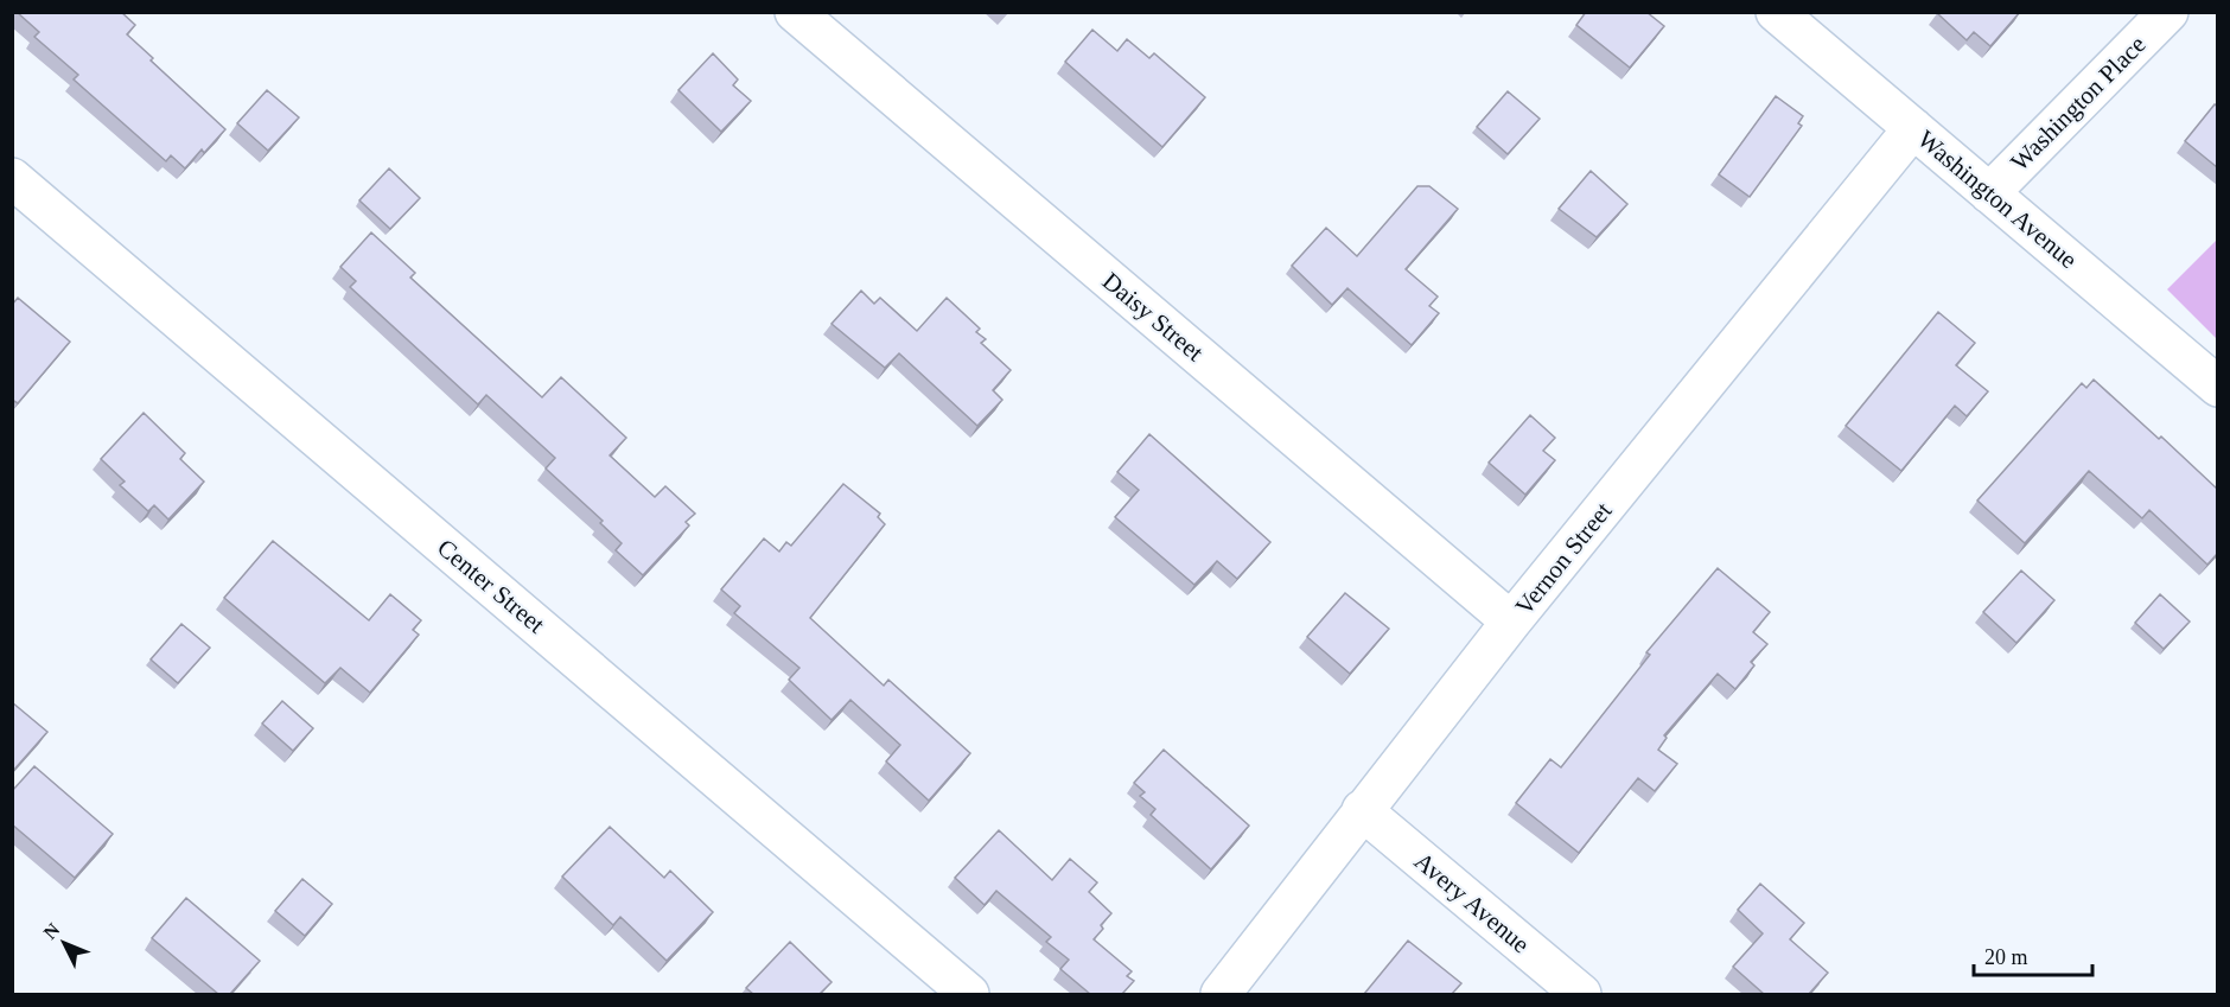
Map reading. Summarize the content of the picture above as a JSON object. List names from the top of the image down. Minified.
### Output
{"streets":{"street":["Washington Place","Washington Avenue","Daisy Street","Vernon Street","Center Street","Avery Avenue"]},"crossings":[["Washington Place","Washington Avenue"],["Washington Avenue","Vernon Street"],["Daisy Street","Vernon Street"],["Vernon Street","Avery Avenue"]],"scale_bar":"20 m","north":"top left"}
